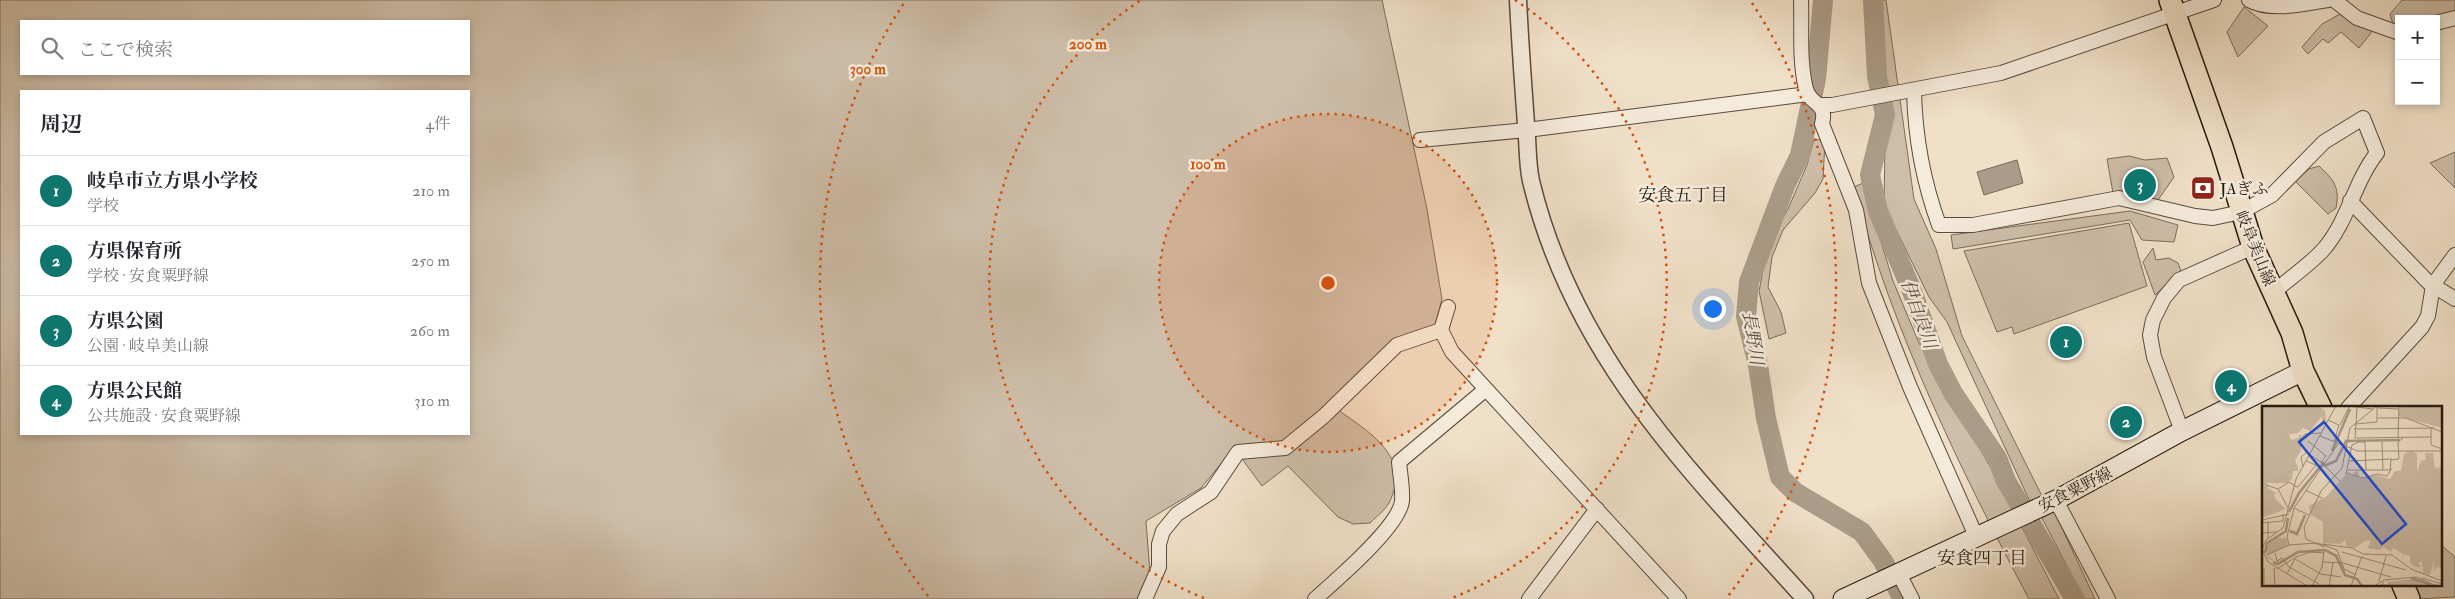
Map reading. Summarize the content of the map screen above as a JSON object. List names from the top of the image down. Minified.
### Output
{"streets":{"main road":["岐阜美山線","安食粟野線"]},"crossings":[["岐阜美山線","安食粟野線"]],"districts":["安食五丁目","安食四丁目"],"water":["伊自良川","長野川"],"places":{"bank":["JAぎふ"]},"page":{"map_buttons":["+","−"],"search":"ここで検索","heading":["周辺","4件"],"list":[{"mark":"1","name":"岐阜市立方県小学校","note":"学校","value":"210 m"},{"mark":"2","name":"方県保育所","note":"学校 · 安食粟野線","value":"250 m"},{"mark":"3","name":"方県公園","note":"公園 · 岐阜美山線","value":"260 m"},{"mark":"4","name":"方県公民館","note":"公共施設 · 安食粟野線","value":"310 m"}],"pins":["3","1","4","2"]},"rings":["200 m","300 m","100 m"]}
